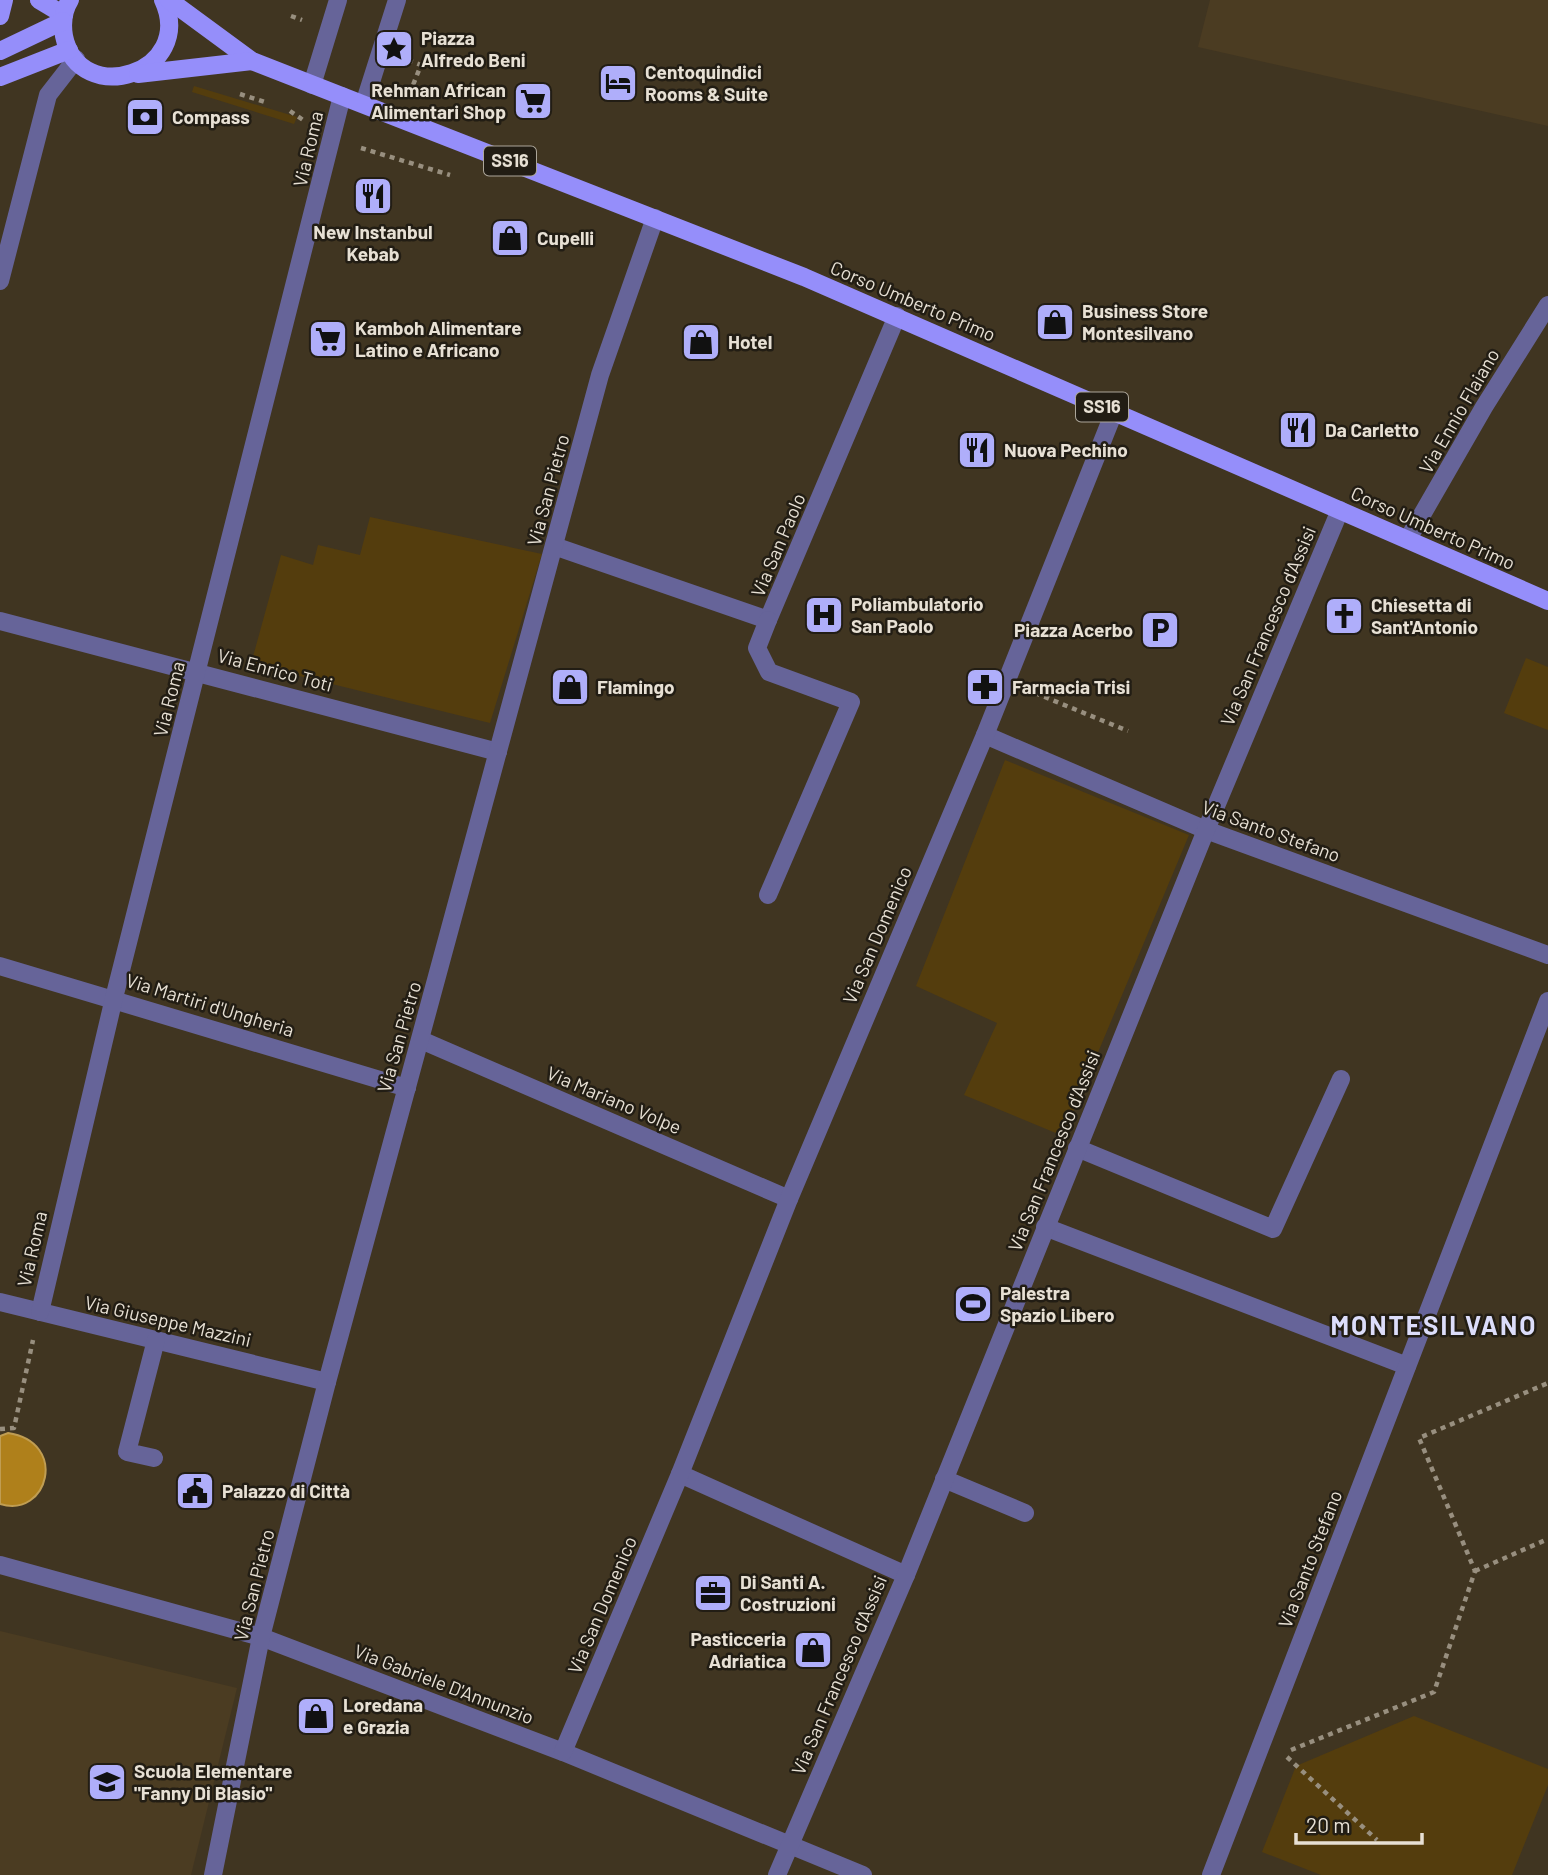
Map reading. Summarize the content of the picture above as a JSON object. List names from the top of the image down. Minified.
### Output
{"streets":{"main road":["SS16","Corso Umberto Primo"],"street":["Via Roma","Via Ennio Flaiano","Via San Pietro","Via San Paolo","Via San Francesco d'Assisi","Via Enrico Toti","Via Santo Stefano","Via San Domenico","Via Martiri d'Ungheria","Via Mariano Volpe","Via Giuseppe Mazzini","Via Gabriele D'Annunzio"]},"crossings":[["Via Roma","Corso Umberto Primo"],["Via Roma","Via Enrico Toti"],["Via Roma","Via Martiri d'Ungheria"],["Via Roma","Via Giuseppe Mazzini"],["SS16","Corso Umberto Primo"],["Corso Umberto Primo","Via Ennio Flaiano"],["Corso Umberto Primo","Via San Pietro"],["Corso Umberto Primo","Via San Paolo"],["Corso Umberto Primo","Via San Francesco d'Assisi"],["Corso Umberto Primo","Via San Domenico"],["Via San Pietro","Via San Paolo"],["Via San Pietro","Via Enrico Toti"],["Via San Pietro","Via Martiri d'Ungheria"],["Via San Pietro","Via Mariano Volpe"],["Via San Pietro","Via Giuseppe Mazzini"],["Via San Pietro","Via Gabriele D'Annunzio"],["Via San Francesco d'Assisi","Via Santo Stefano"],["Via San Francesco d'Assisi","Via Gabriele D'Annunzio"],["Via Santo Stefano","Via San Domenico"],["Via San Domenico","Via Mariano Volpe"],["Via San Domenico","Via Gabriele D'Annunzio"]],"districts":["MONTESILVANO"],"places":{"place":["Piazza Alfredo Beni"],"hotel":["Centoquindici Rooms & Suite"],"supermarket":["Rehman African Alimentari Shop","Kamboh Alimentare Latino e Africano"],"bank":["Compass"],"restaurant":["New Instanbul Kebab","Da Carletto","Nuova Pechino"],"shop":["Cupelli","Business Store Montesilvano","Hotel","Flamingo","Pasticceria Adriatica","Loredana e Grazia"],"hospital":["Poliambulatorio San Paolo"],"church":["Chiesetta di Sant'Antonio"],"parking":["Piazza Acerbo"],"pharmacy":["Farmacia Trisi"],"sports":["Palestra Spazio Libero"],"public building":["Palazzo di Città"],"office":["Di Santi A. Costruzioni"],"school or university":["Scuola Elementare \"Fanny Di Blasio\""]},"scale_bar":"20 m"}
